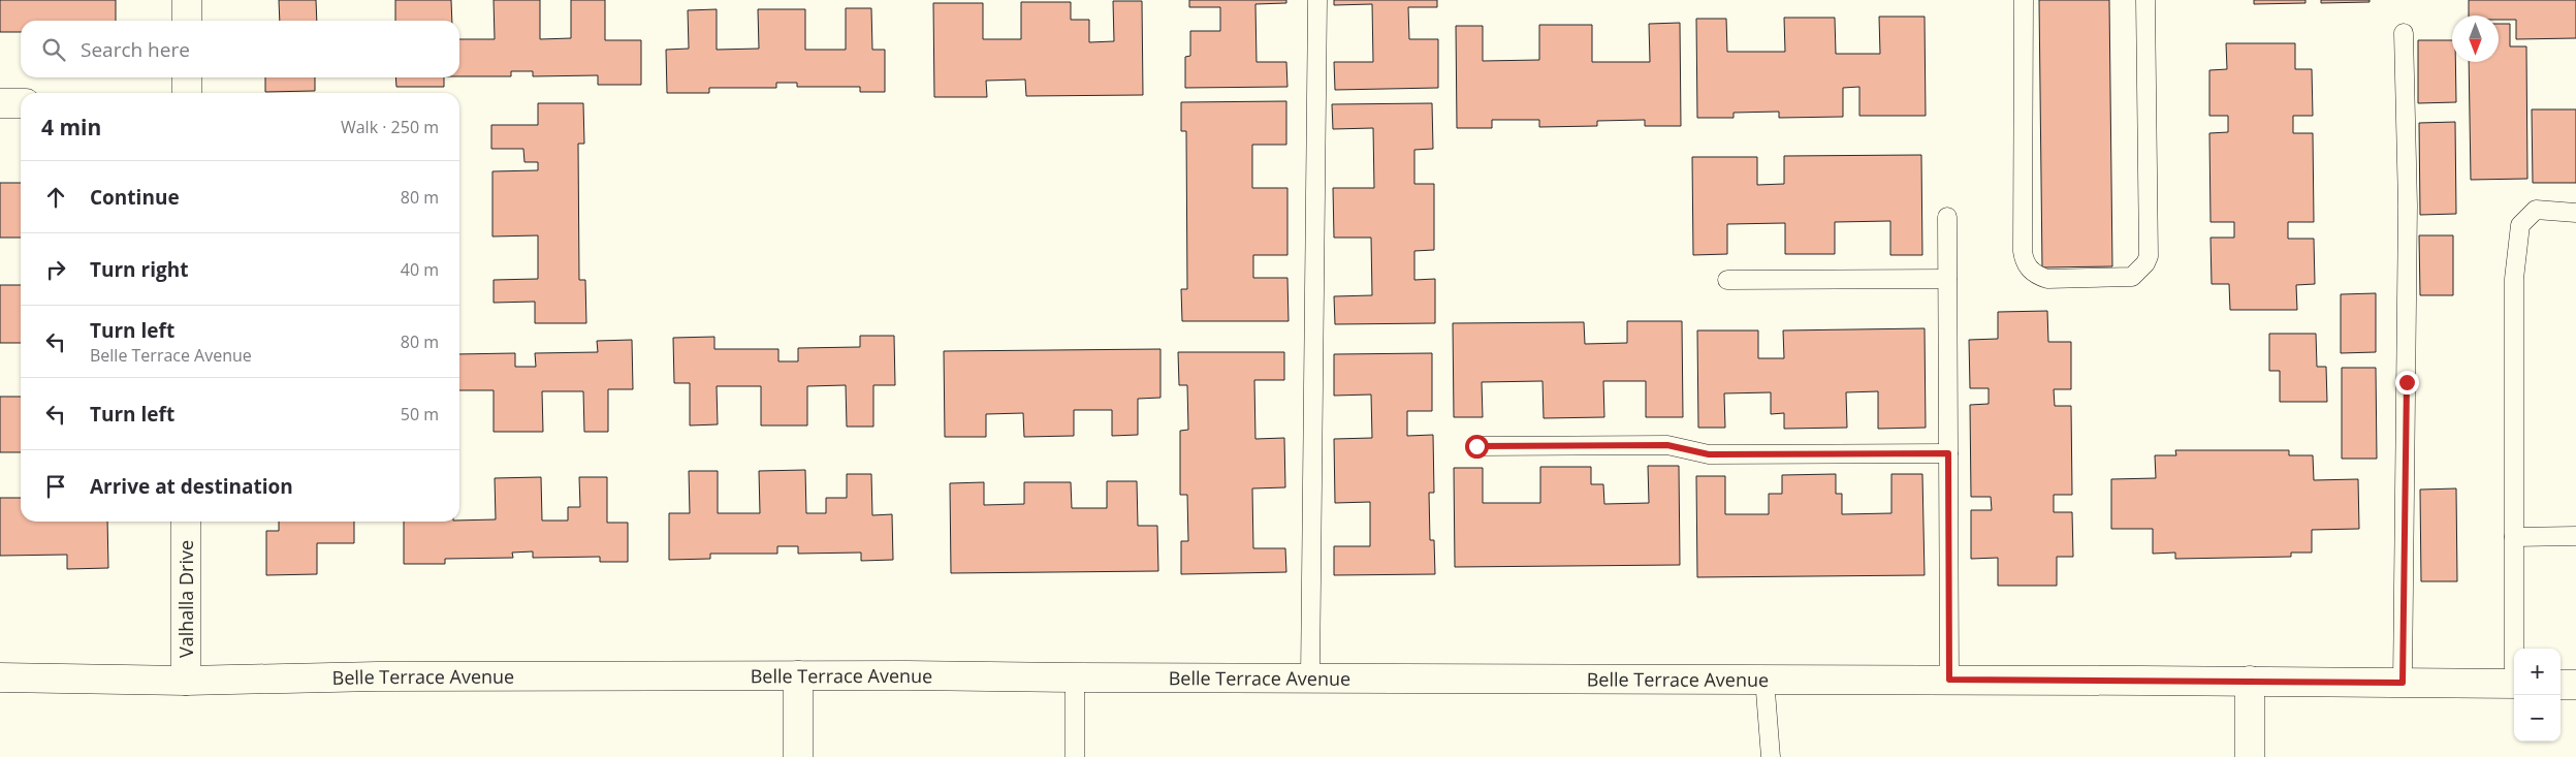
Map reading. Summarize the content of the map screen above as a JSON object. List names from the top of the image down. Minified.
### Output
{"streets":{"street":["Valhalla Drive","Belle Terrace Avenue"]},"crossings":[["Valhalla Drive","Belle Terrace Avenue"]],"north":"bottom","page":{"search":"Search here","heading":["4 min","Walk · 250 m"],"list":[["Continue","80 m"],["Turn right","40 m"],["Turn left","Belle Terrace Avenue","80 m"],["Turn left","50 m"],"Arrive at destination"],"map_buttons":["+","−"]}}
